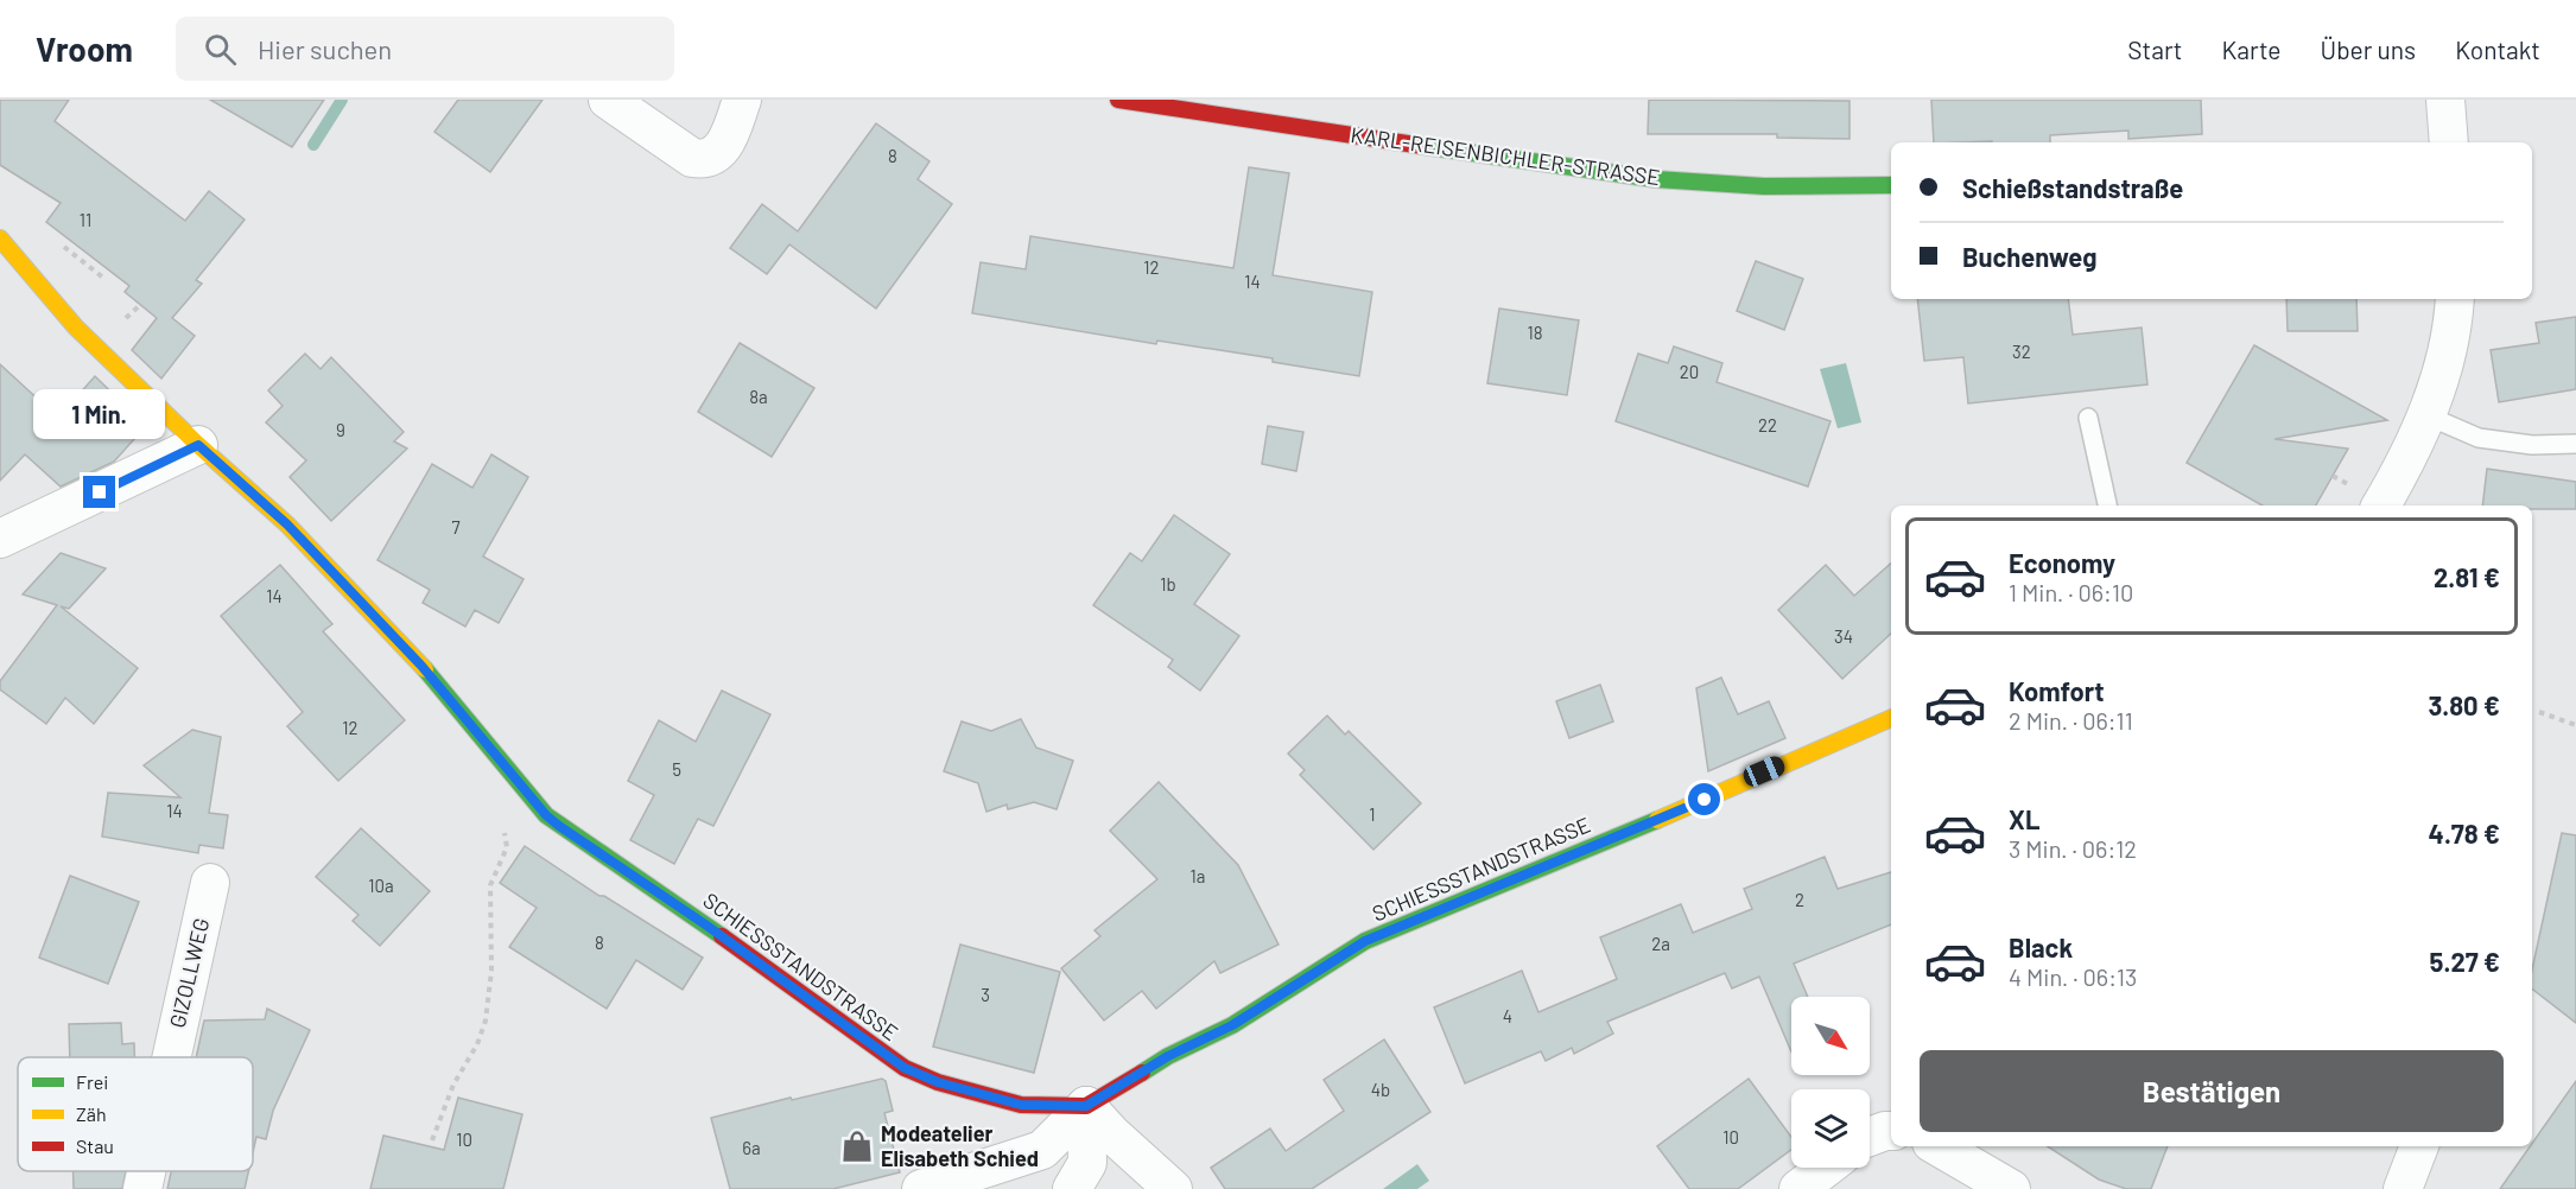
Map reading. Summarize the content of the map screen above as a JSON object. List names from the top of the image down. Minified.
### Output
{"streets":{"street":["KARL-REISENBICHLER-STRASSE","SCHIESSSTANDSTRASSE","GIZOLLWEG"]},"places":{"shop":["Modeatelier Elisabeth Schied"]},"house_numbers":["8","11","12","14","18","32","20","8a","22","9","7","1b","14","34","12","5","14","1","1a","10a","2","8","2a","3","4","4b","10","10","6a"],"legend":["Frei","Zäh","Stau"],"north":"bottom right","page":{"header":"Vroom","search":"Hier suchen","nav":["Start","Karte","Über uns","Kontakt"],"banner":["Schießstandstraße","Buchenweg"],"bubble":"1 Min.","list":[{"name":"Economy","note":"1 Min. · 06:10","value":"2.81 €"},{"name":"Komfort","note":"2 Min. · 06:11","value":"3.80 €"},{"name":"XL","note":"3 Min. · 06:12","value":"4.78 €"},{"name":"Black","note":"4 Min. · 06:13","value":"5.27 €"}],"buttons":"Bestätigen"}}
